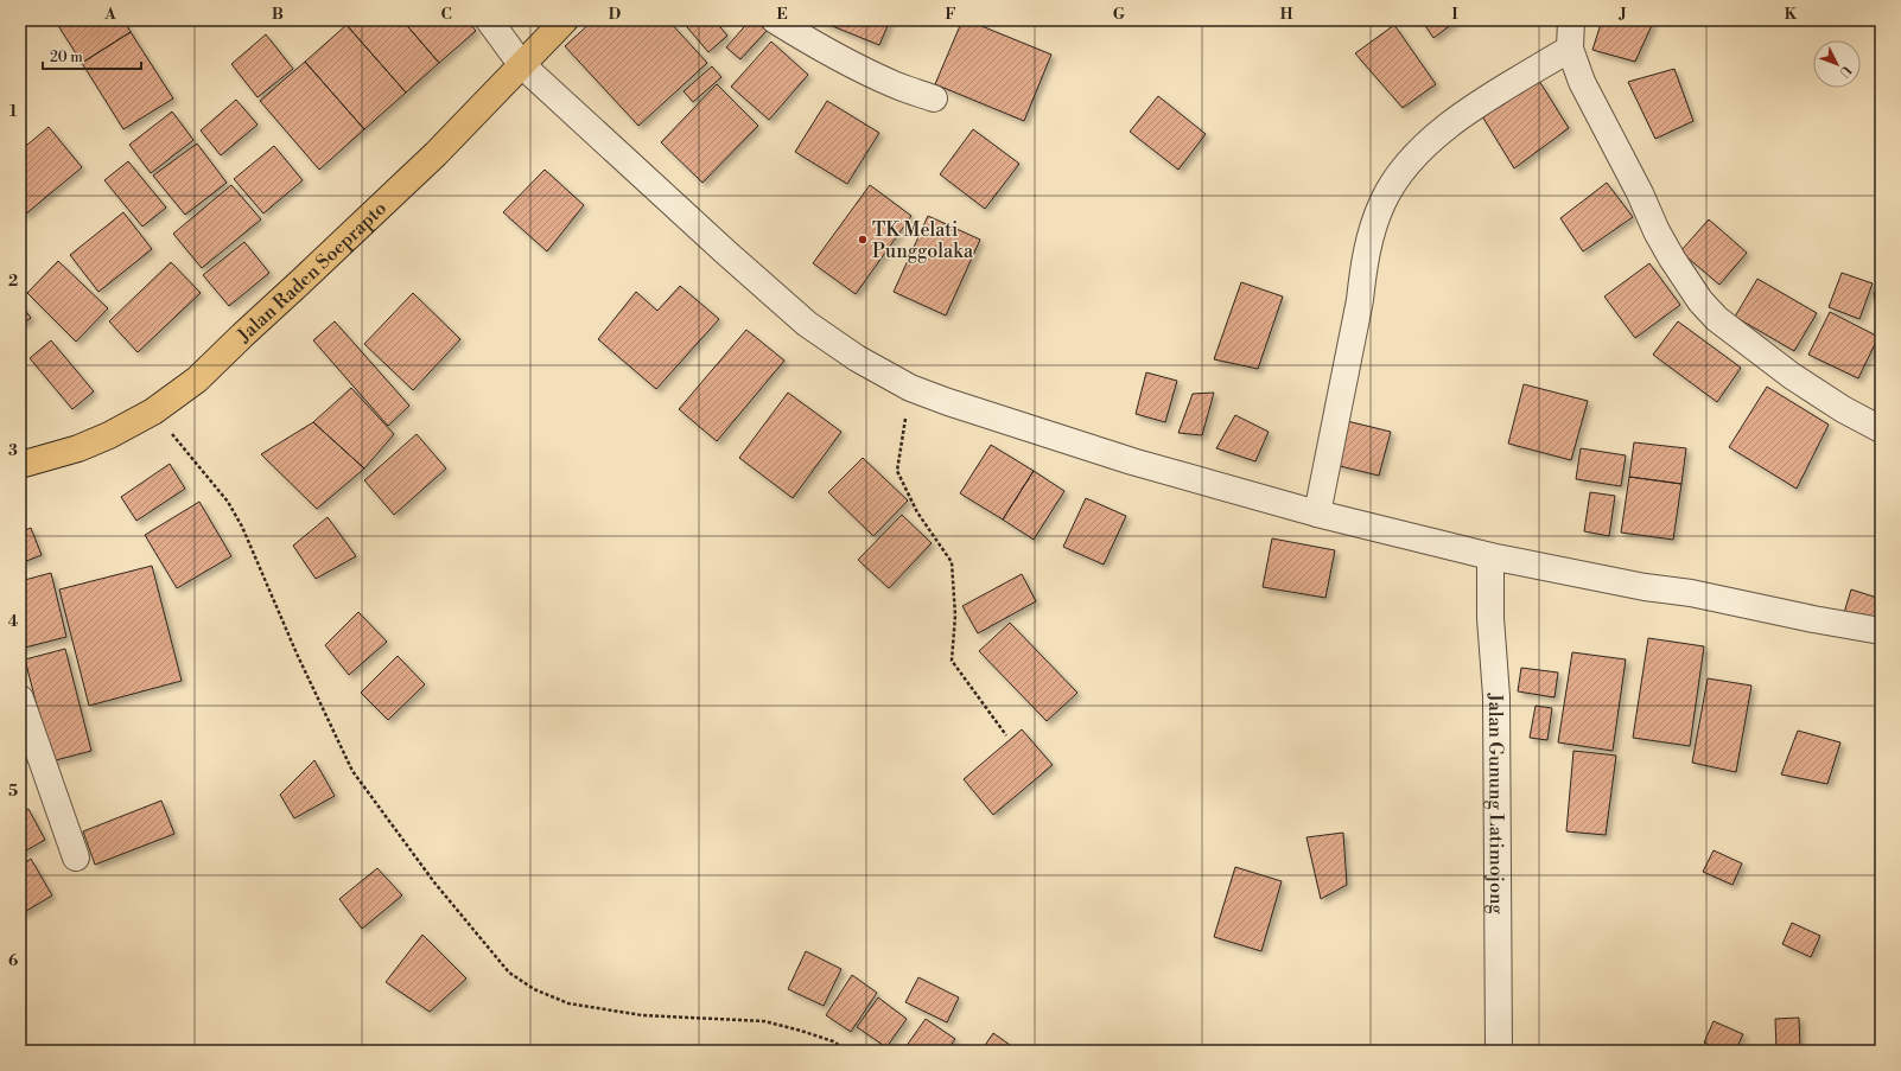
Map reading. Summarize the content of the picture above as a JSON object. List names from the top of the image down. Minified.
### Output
{"streets":{"highway":["Jalan Raden Soeprapto"],"street":["Jalan Gunung Latimojong"]},"places":["TK Melati Punggolaka"],"scale_bar":"20 m","north":"bottom right","grid":{"columns":["A","B","C","D","E","F","G","H","I","J","K"],"rows":["1","2","3","4","5","6"]}}
